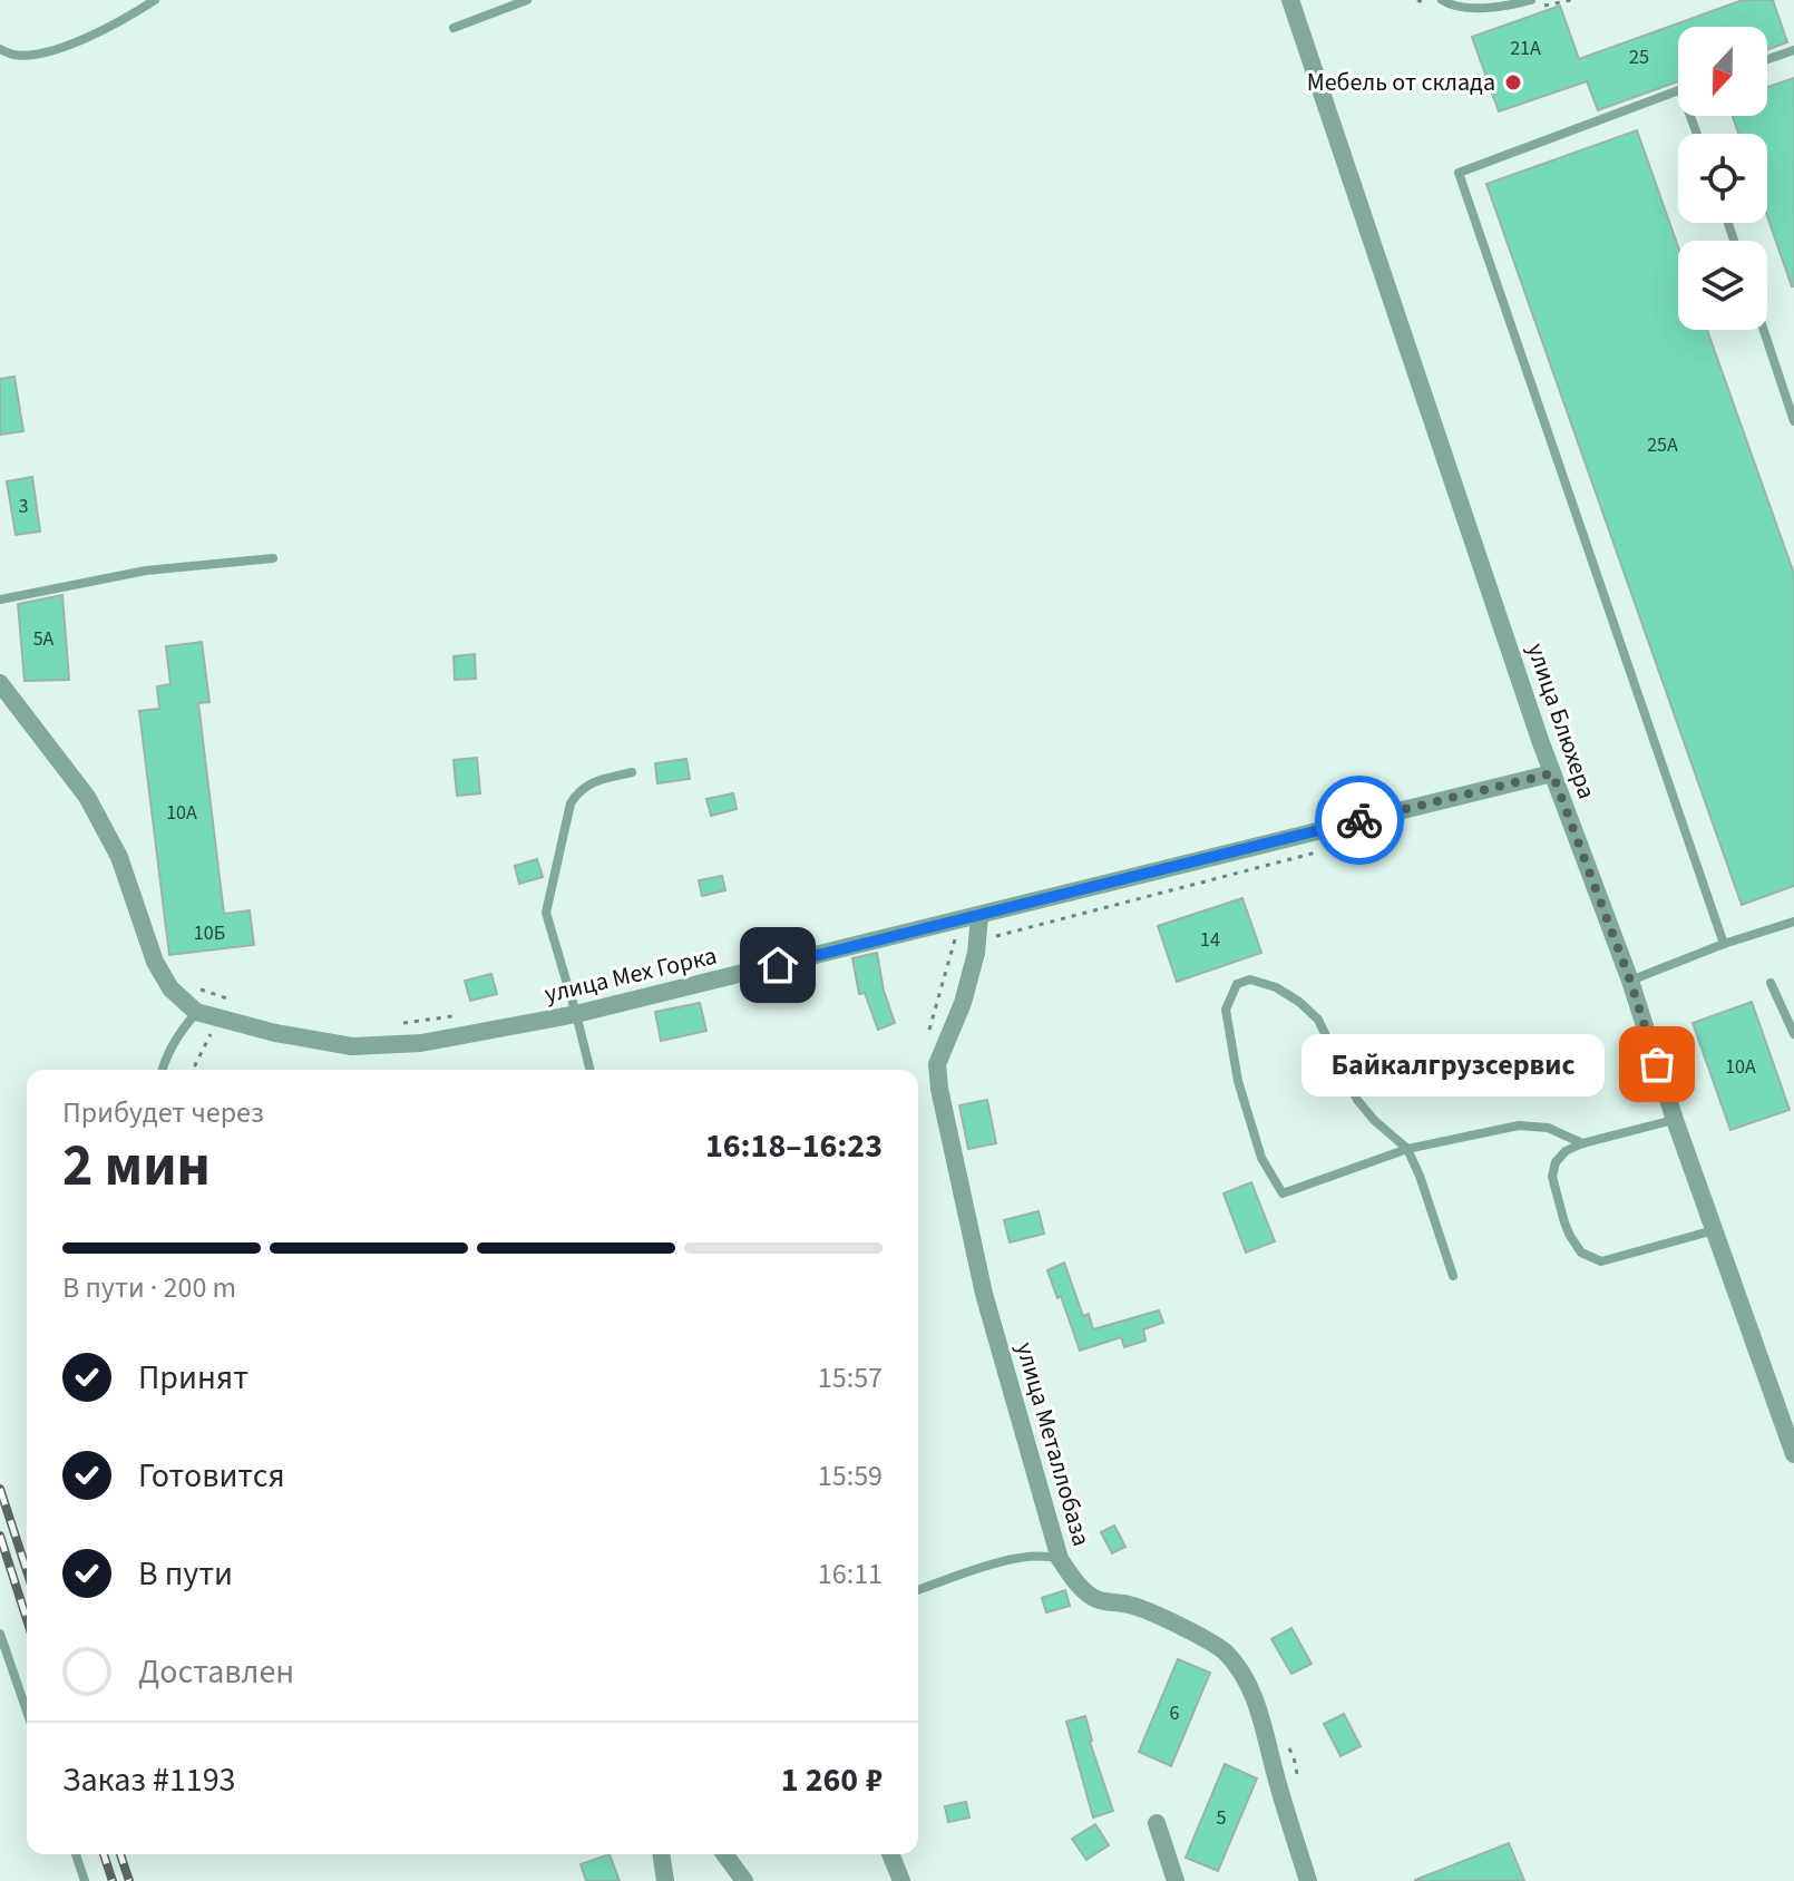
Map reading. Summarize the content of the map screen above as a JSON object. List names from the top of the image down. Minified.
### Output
{"streets":{"street":["улица Блюхера","улица Мех Горка","улица Металлобаза"]},"crossings":[["улица Блюхера","улица Мех Горка"],["улица Мех Горка","улица Металлобаза"]],"places":["Мебель от склада","Байкалгрузсервис"],"house_numbers":["21А","25","25А","3","5А","10А","10Б","14","10А","6","5"],"north":"bottom","page":{"bubble":"Байкалгрузсервис","heading":["2 мин","Прибудет через","16:18–16:23"],"panel":["Заказ #1193","1 260 ₽"],"bar":"В пути · 200 m","list":[["Принят","15:57"],["Готовится","15:59"],["В пути","16:11"],"Доставлен"]}}
